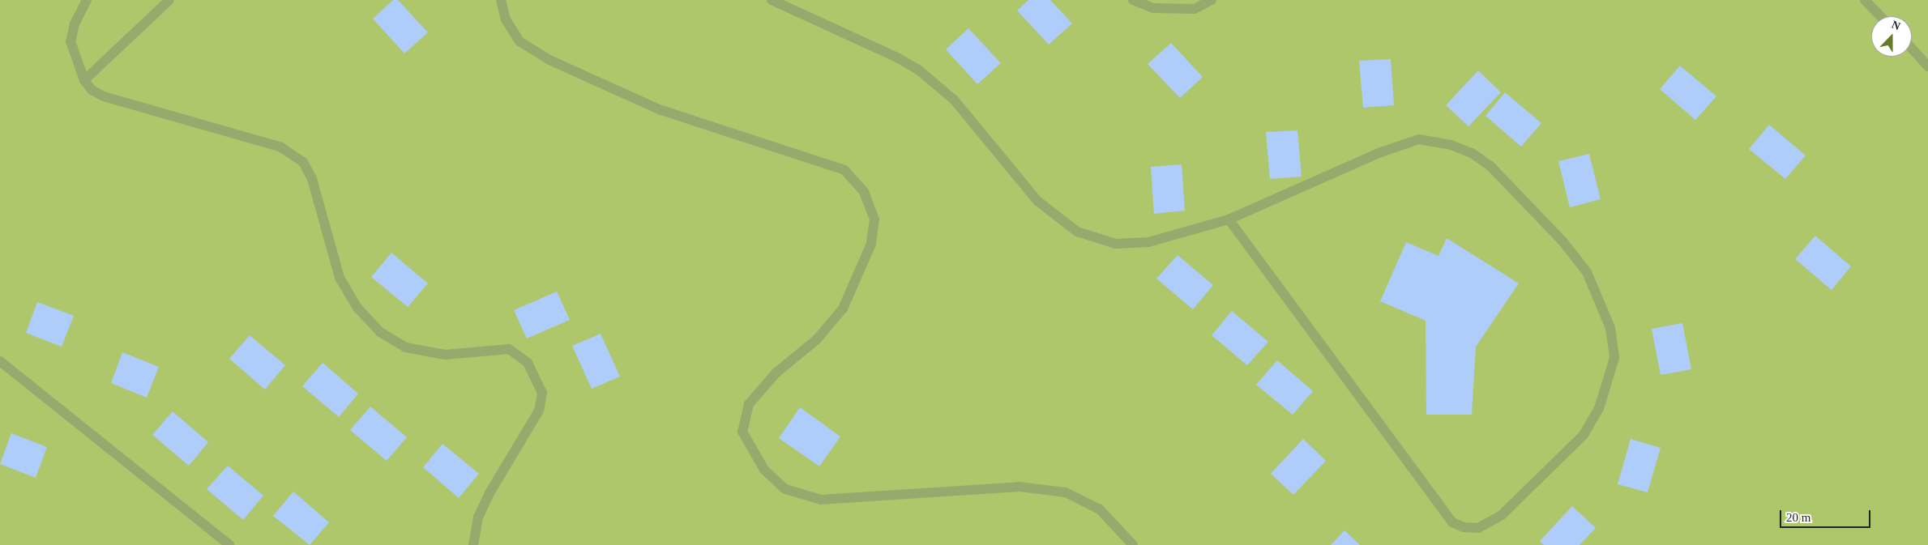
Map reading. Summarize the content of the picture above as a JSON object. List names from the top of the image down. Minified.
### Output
{"scale_bar":"20 m","north":"top"}
